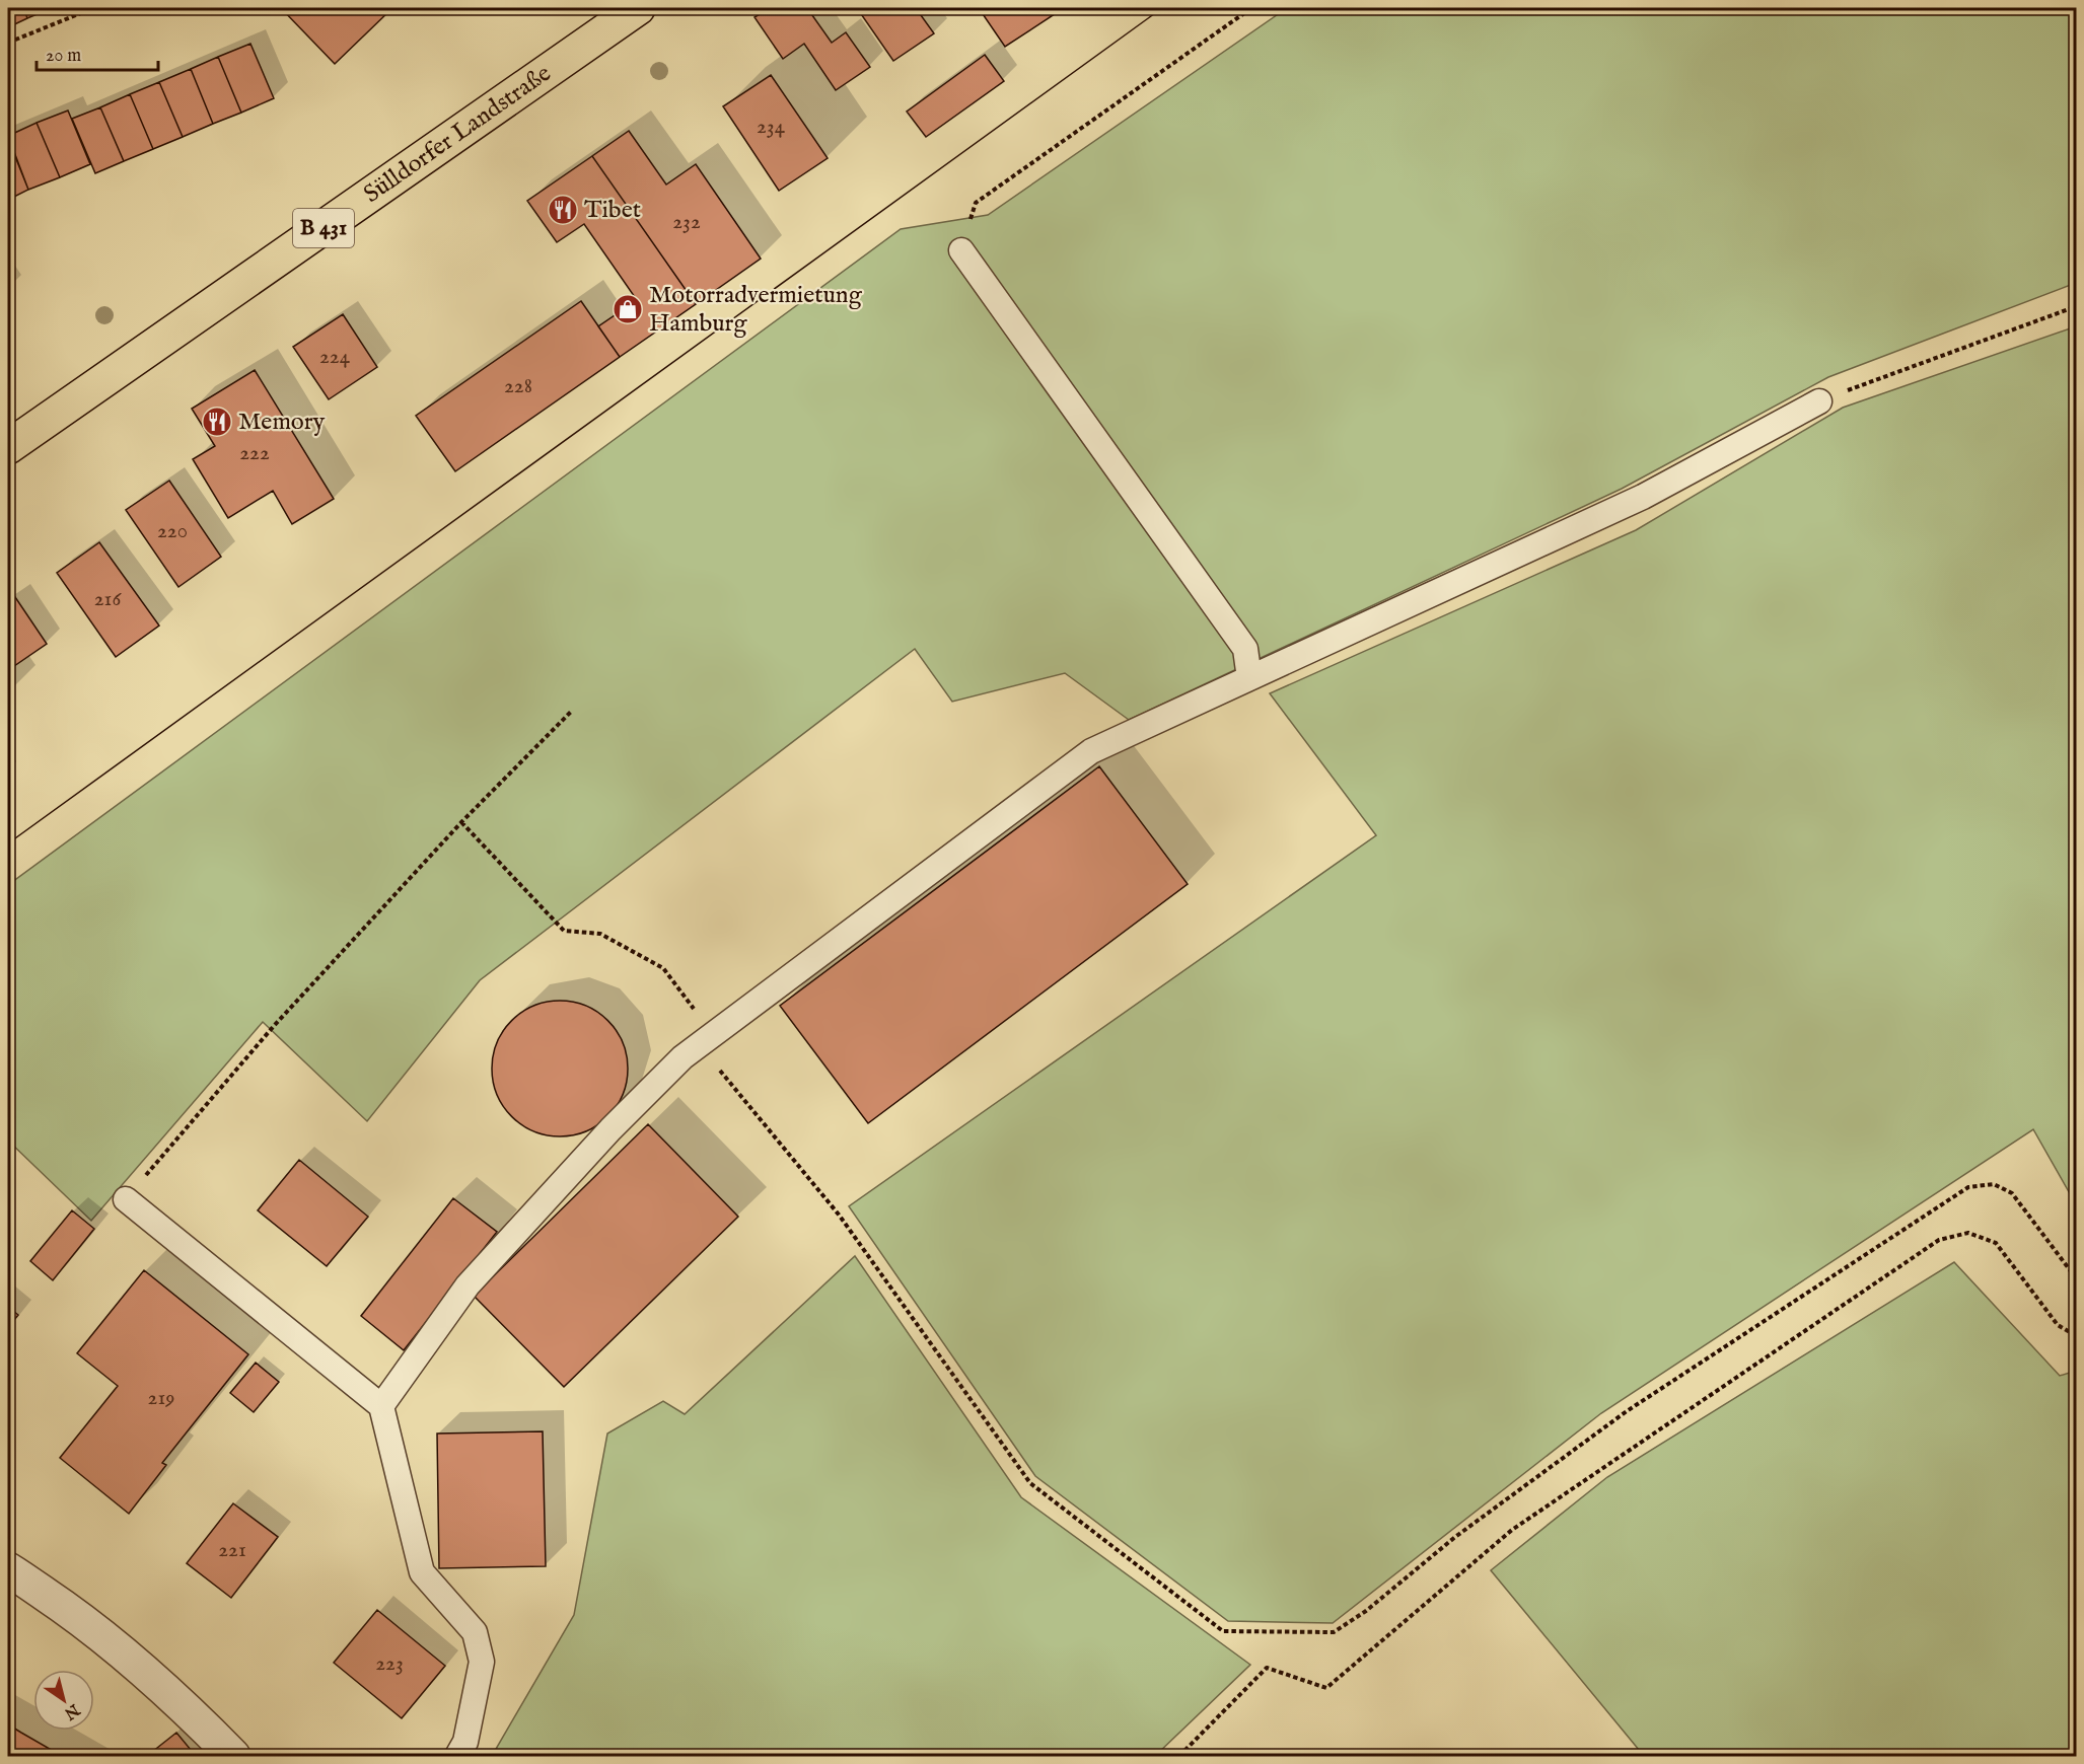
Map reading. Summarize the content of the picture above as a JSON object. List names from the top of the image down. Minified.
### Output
{"streets":{"main road":["Sülldorfer Landstraße","B 431"]},"places":{"restaurant":["Tibet","Memory"],"shop":["Motorradvermietung Hamburg"]},"house_numbers":["234","232","224","228","222","220","216","219","221","223"],"scale_bar":"20 m","north":"bottom right"}
